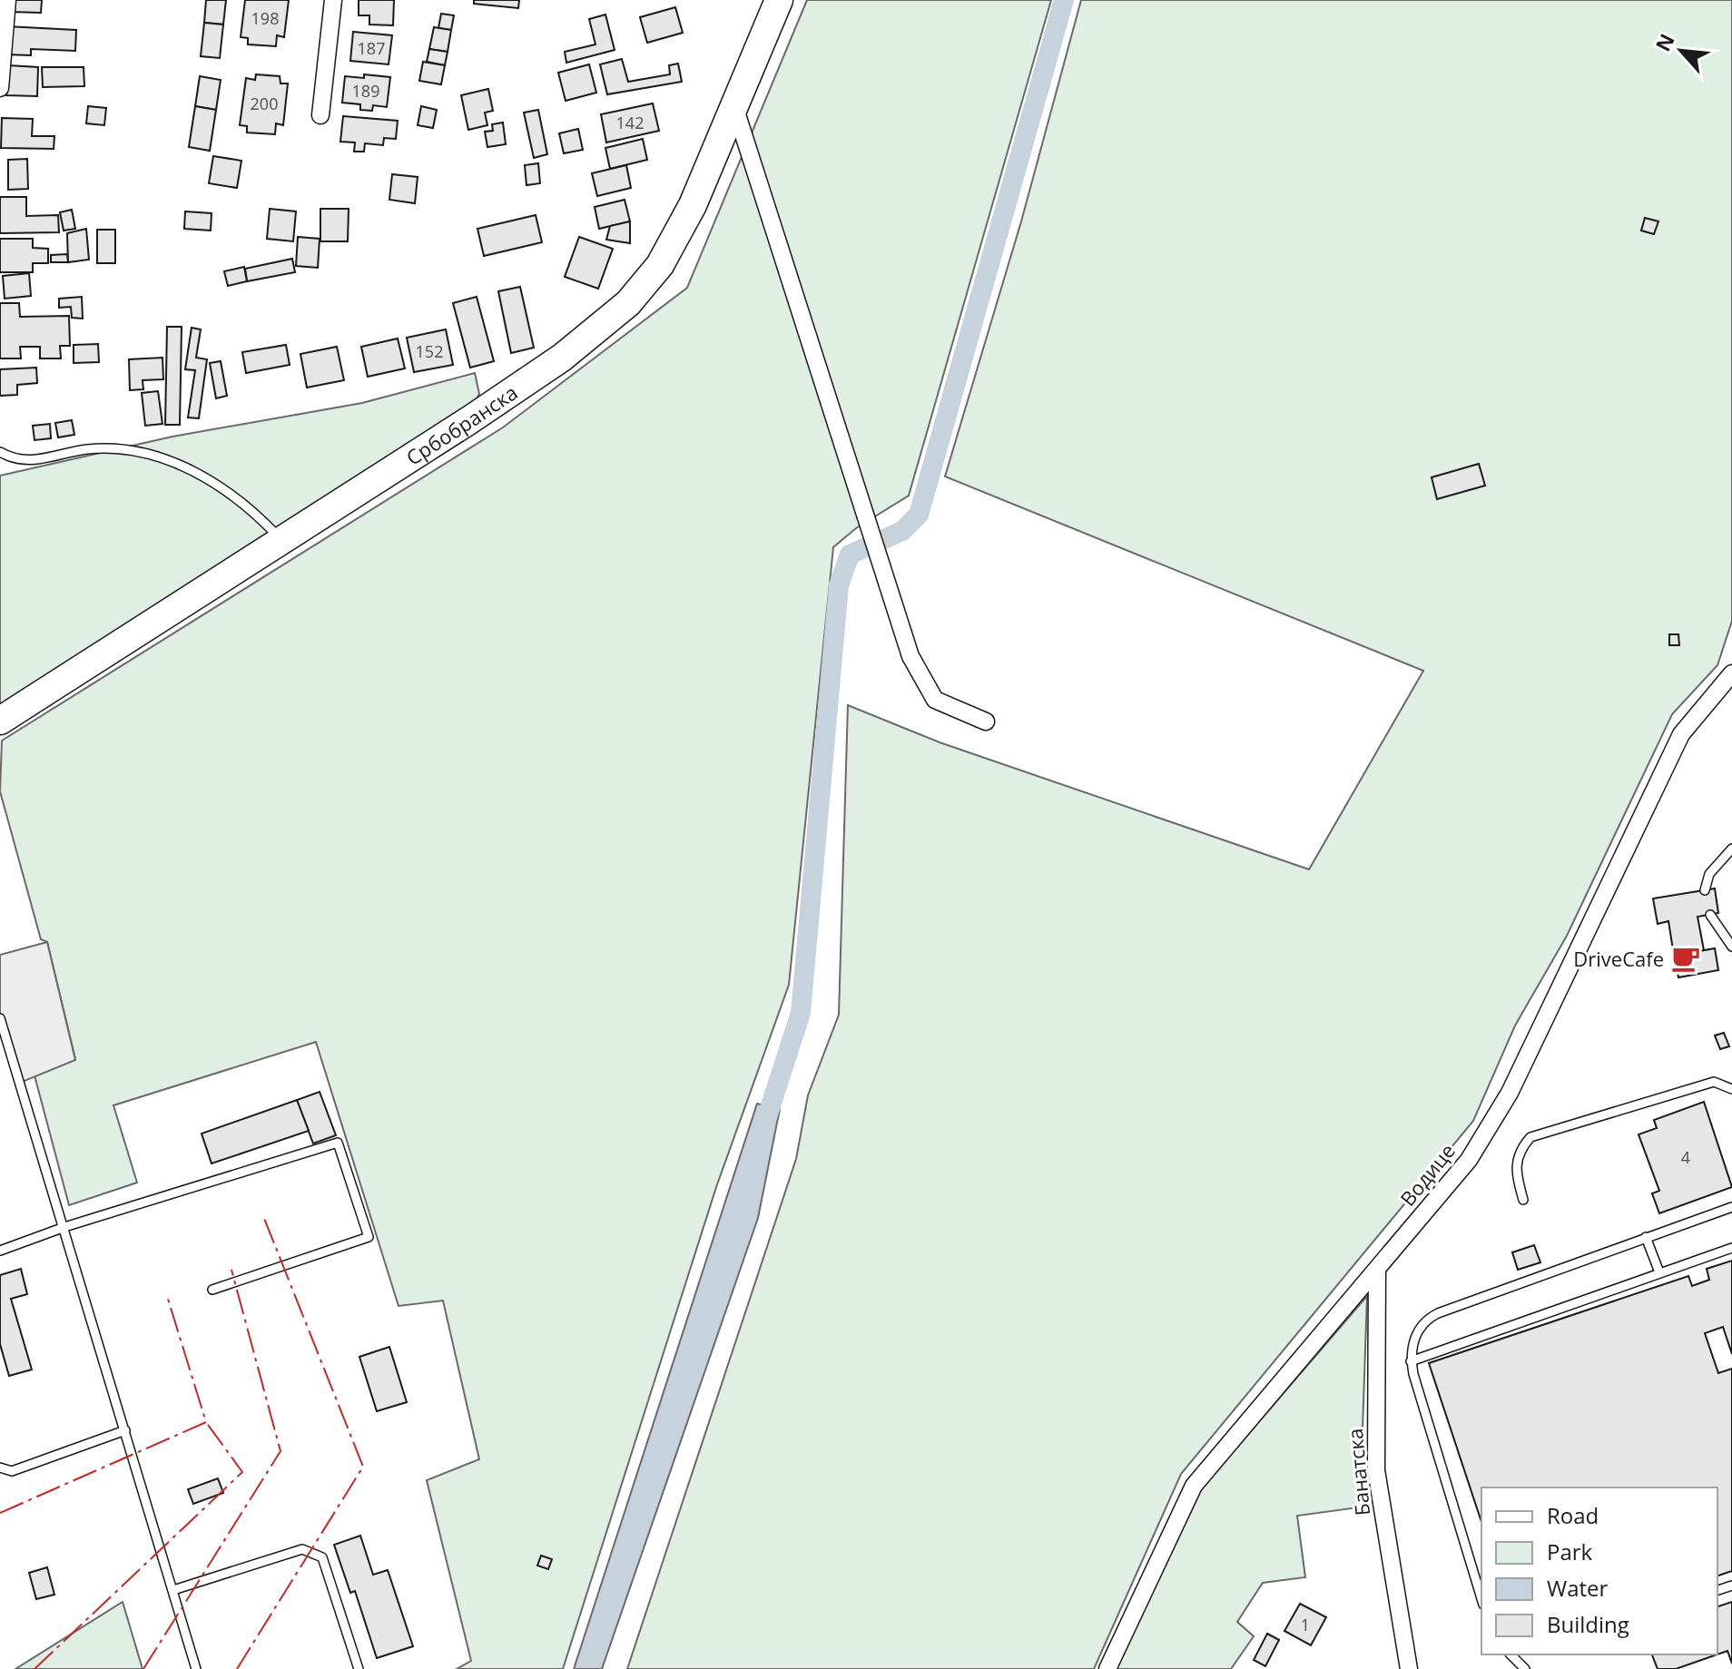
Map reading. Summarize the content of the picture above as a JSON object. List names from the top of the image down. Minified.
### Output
{"streets":{"main road":["Србобранска"],"street":["Водице","Банатска"]},"crossings":[["Водице","Банатска"]],"places":{"cafe":["DriveCafe"]},"house_numbers":["198","187","189","200","142","152","4","1"],"legend":["Road","Park","Water","Building"],"north":"top left"}
